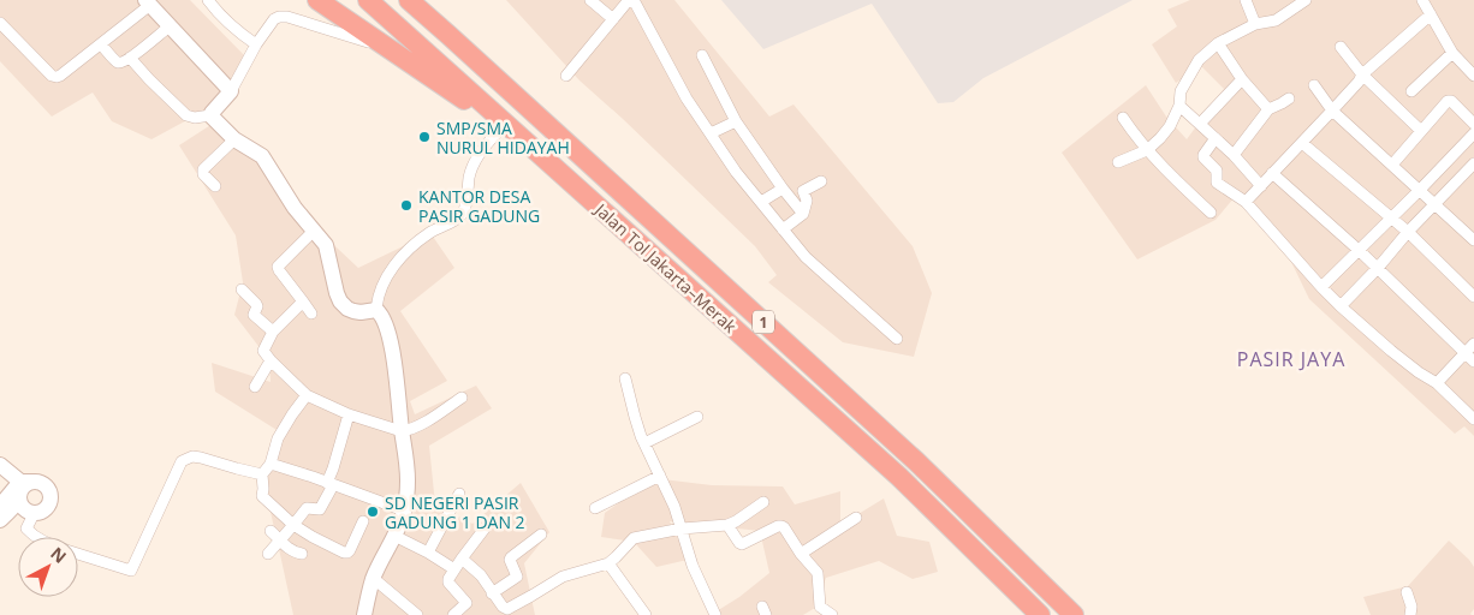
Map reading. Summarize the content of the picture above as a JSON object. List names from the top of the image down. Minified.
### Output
{"streets":{"highway":["Jalan Tol Jakarta–Merak","1"]},"districts":["PASIR JAYA"],"places":["SMP/SMA NURUL HIDAYAH","KANTOR DESA PASIR GADUNG","SD NEGERI PASIR GADUNG 1 DAN 2"],"north":"top right"}
